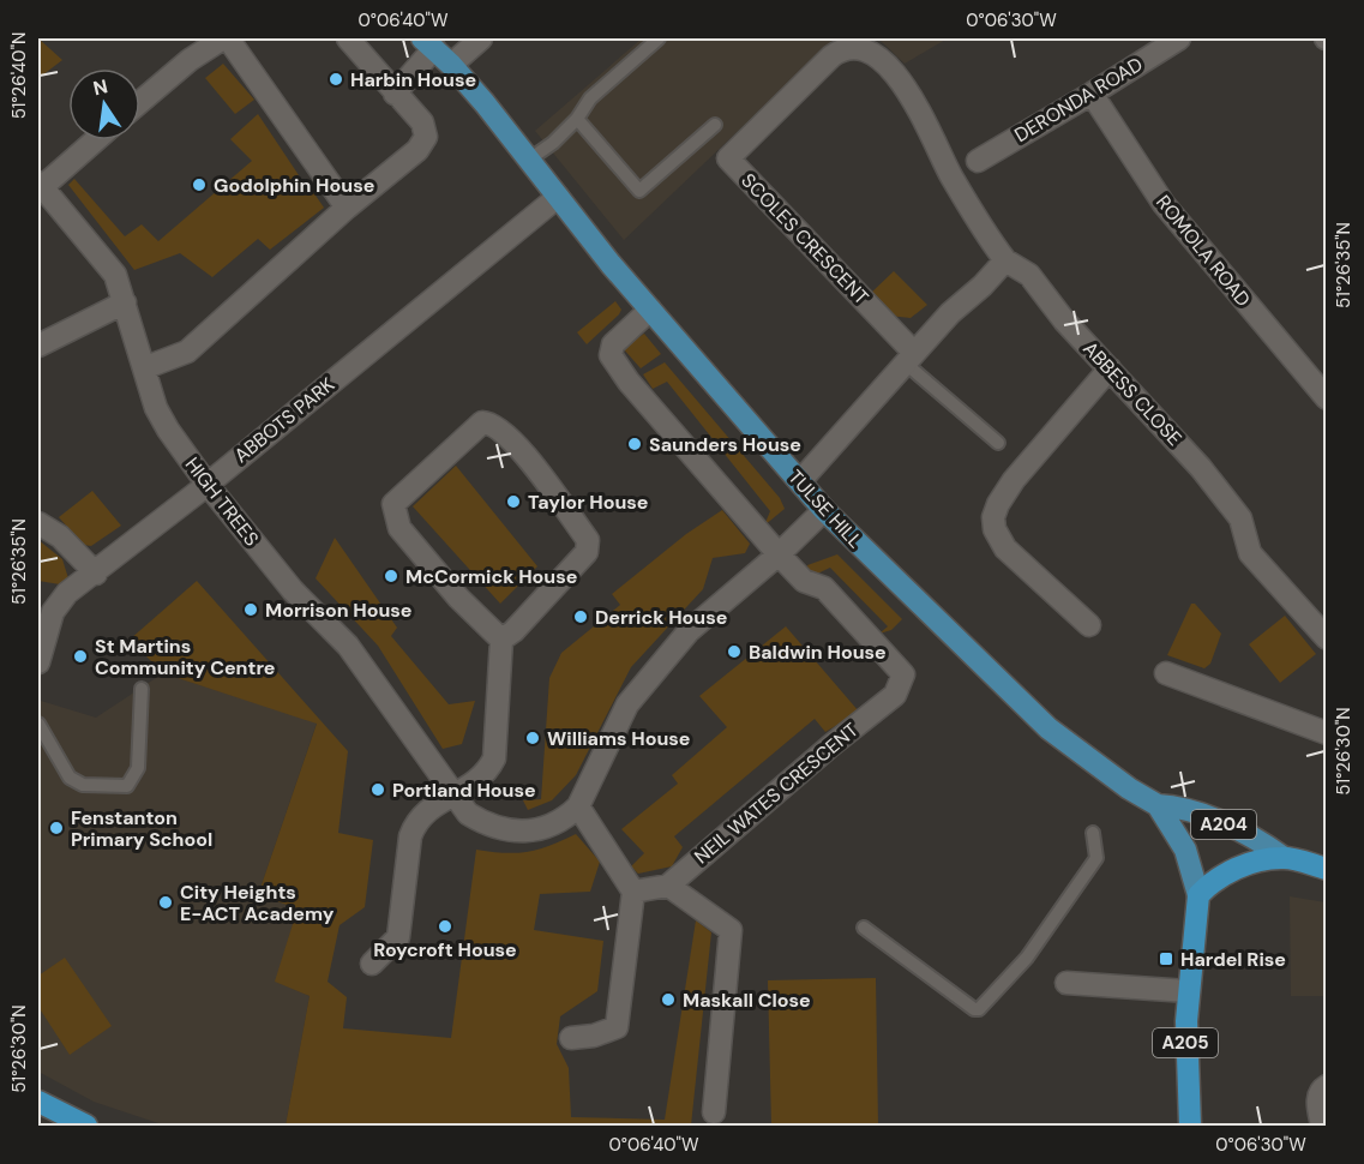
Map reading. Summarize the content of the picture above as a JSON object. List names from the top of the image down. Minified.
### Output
{"streets":{"highway":["TULSE HILL","A205"],"main road":["A204"],"street":["DERONDA ROAD","SCOLES CRESCENT","ROMOLA ROAD","ABBESS CLOSE","ABBOTS PARK","HIGH TREES","NEIL WATES CRESCENT"]},"crossings":[["DERONDA ROAD","ROMOLA ROAD"],["SCOLES CRESCENT","ABBESS CLOSE"],["ABBOTS PARK","HIGH TREES"],["ABBOTS PARK","TULSE HILL"],["HIGH TREES","TULSE HILL"],["HIGH TREES","NEIL WATES CRESCENT"],["TULSE HILL","A205"]],"places":{"other":["Harbin House","Godolphin House","Saunders House","Taylor House","McCormick House","Morrison House","Derrick House","Baldwin House","St Martins Community Centre","Williams House","Portland House","Fenstanton Primary School","City Heights E-ACT Academy","Roycroft House","Maskall Close"],"transit":["Hardel Rise"]},"north":"top","coordinates":["0°06'40\"W","0°06'30\"W","51°26'40\"N","51°26'35\"N","51°26'30\"N"]}
